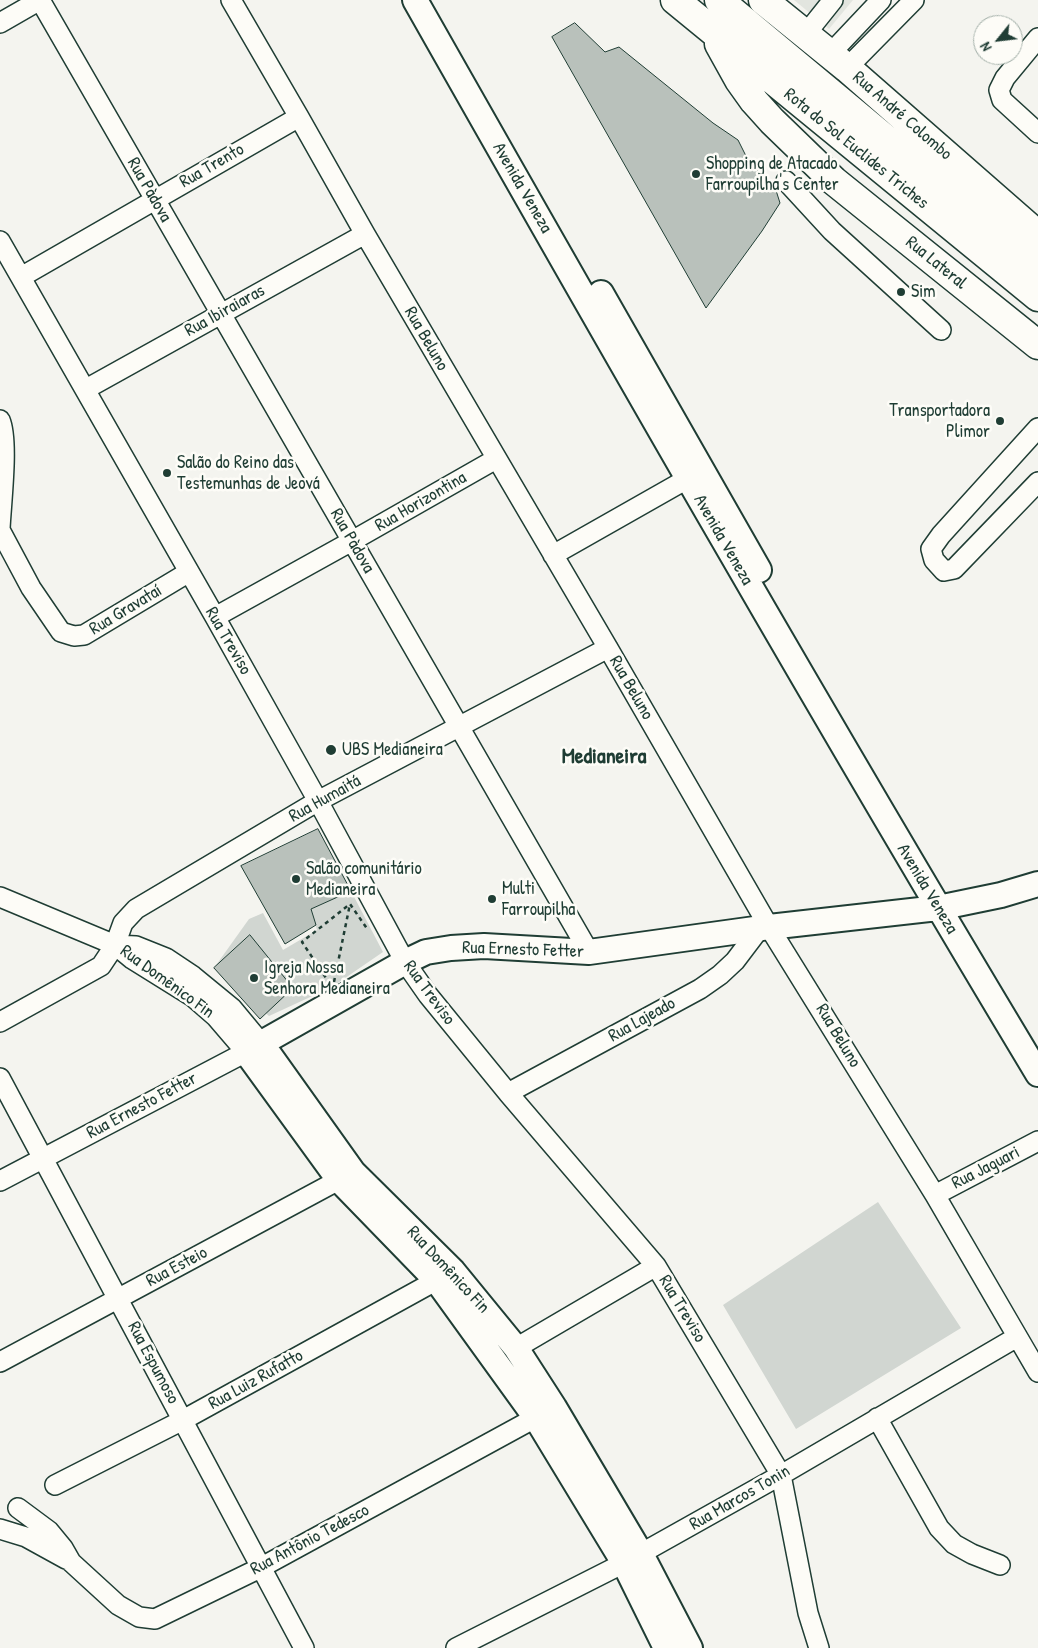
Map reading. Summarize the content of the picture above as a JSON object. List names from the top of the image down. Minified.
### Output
{"streets":{"highway":["Rua André Colombo","Rota do Sol Euclides Triches","Rua Lateral"],"main road":["Avenida Veneza","Rua Ernesto Fetter","Rua Domênico Fin"],"street":["Rua Trento","Rua Pàdova","Rua Ibiraiaras","Rua Beluno","Rua Horizontina","Rua Gravataí","Rua Treviso","Rua Humaitá","Rua Lajeado","Rua Jaguari","Rua Esteio","Rua Espumoso","Rua Luiz Rufatto","Rua Marcos Tonin","Rua Antônio Tedesco"]},"crossings":[["Rota do Sol Euclides Triches","Rua Lateral"],["Rua Trento","Rua Pàdova"],["Rua Trento","Rua Beluno"],["Rua Trento","Rua Treviso"],["Avenida Veneza","Rua Ernesto Fetter"],["Rua Pàdova","Rua Ibiraiaras"],["Rua Pàdova","Rua Horizontina"],["Rua Pàdova","Rua Humaitá"],["Rua Pàdova","Rua Ernesto Fetter"],["Rua Ibiraiaras","Rua Beluno"],["Rua Ibiraiaras","Rua Treviso"],["Rua Beluno","Rua Horizontina"],["Rua Beluno","Rua Humaitá"],["Rua Beluno","Rua Ernesto Fetter"],["Rua Beluno","Rua Lajeado"],["Rua Beluno","Rua Jaguari"],["Rua Beluno","Rua Marcos Tonin"],["Rua Horizontina","Rua Treviso"],["Rua Gravataí","Rua Treviso"],["Rua Treviso","Rua Humaitá"],["Rua Treviso","Rua Ernesto Fetter"],["Rua Treviso","Rua Lajeado"],["Rua Treviso","Rua Marcos Tonin"],["Rua Humaitá","Rua Domênico Fin"],["Rua Ernesto Fetter","Rua Domênico Fin"],["Rua Ernesto Fetter","Rua Lajeado"],["Rua Ernesto Fetter","Rua Espumoso"],["Rua Domênico Fin","Rua Esteio"],["Rua Domênico Fin","Rua Luiz Rufatto"],["Rua Domênico Fin","Rua Marcos Tonin"],["Rua Domênico Fin","Rua Antônio Tedesco"],["Rua Esteio","Rua Espumoso"],["Rua Espumoso","Rua Luiz Rufatto"],["Rua Espumoso","Rua Antônio Tedesco"]],"districts":["Medianeira"],"places":["Shopping de Atacado Farroupilha's Center","Sim","Transportadora Plimor","Salão do Reino das Testemunhas de Jeová","UBS Medianeira","Salão comunitário Medianeira","Multi Farroupilha","Igreja Nossa Senhora Medianeira"],"north":"bottom left"}
